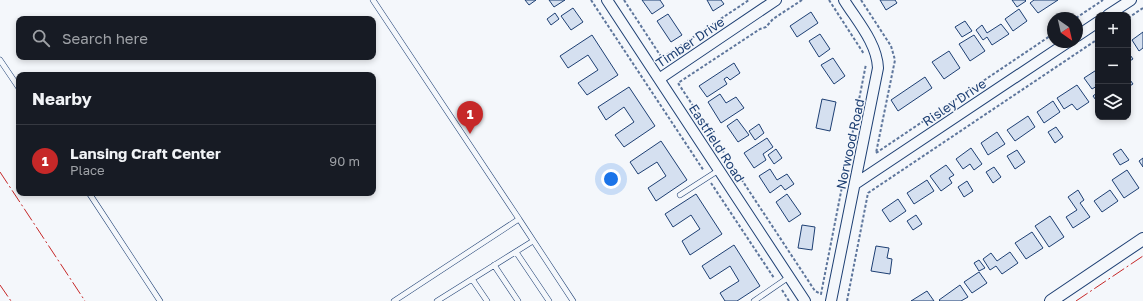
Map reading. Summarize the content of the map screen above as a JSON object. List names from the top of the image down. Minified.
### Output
{"streets":{"street":["Timber Drive","Risley Drive","Eastfield Road","Norwood Road"]},"crossings":[["Timber Drive","Eastfield Road"],["Risley Drive","Norwood Road"]],"north":"bottom right","page":{"map_buttons":["+","−"],"search":"Search here","heading":"Nearby","pins":"1","list":[{"mark":"1","name":"Lansing Craft Center","note":"Place","value":"90 m"}]}}
